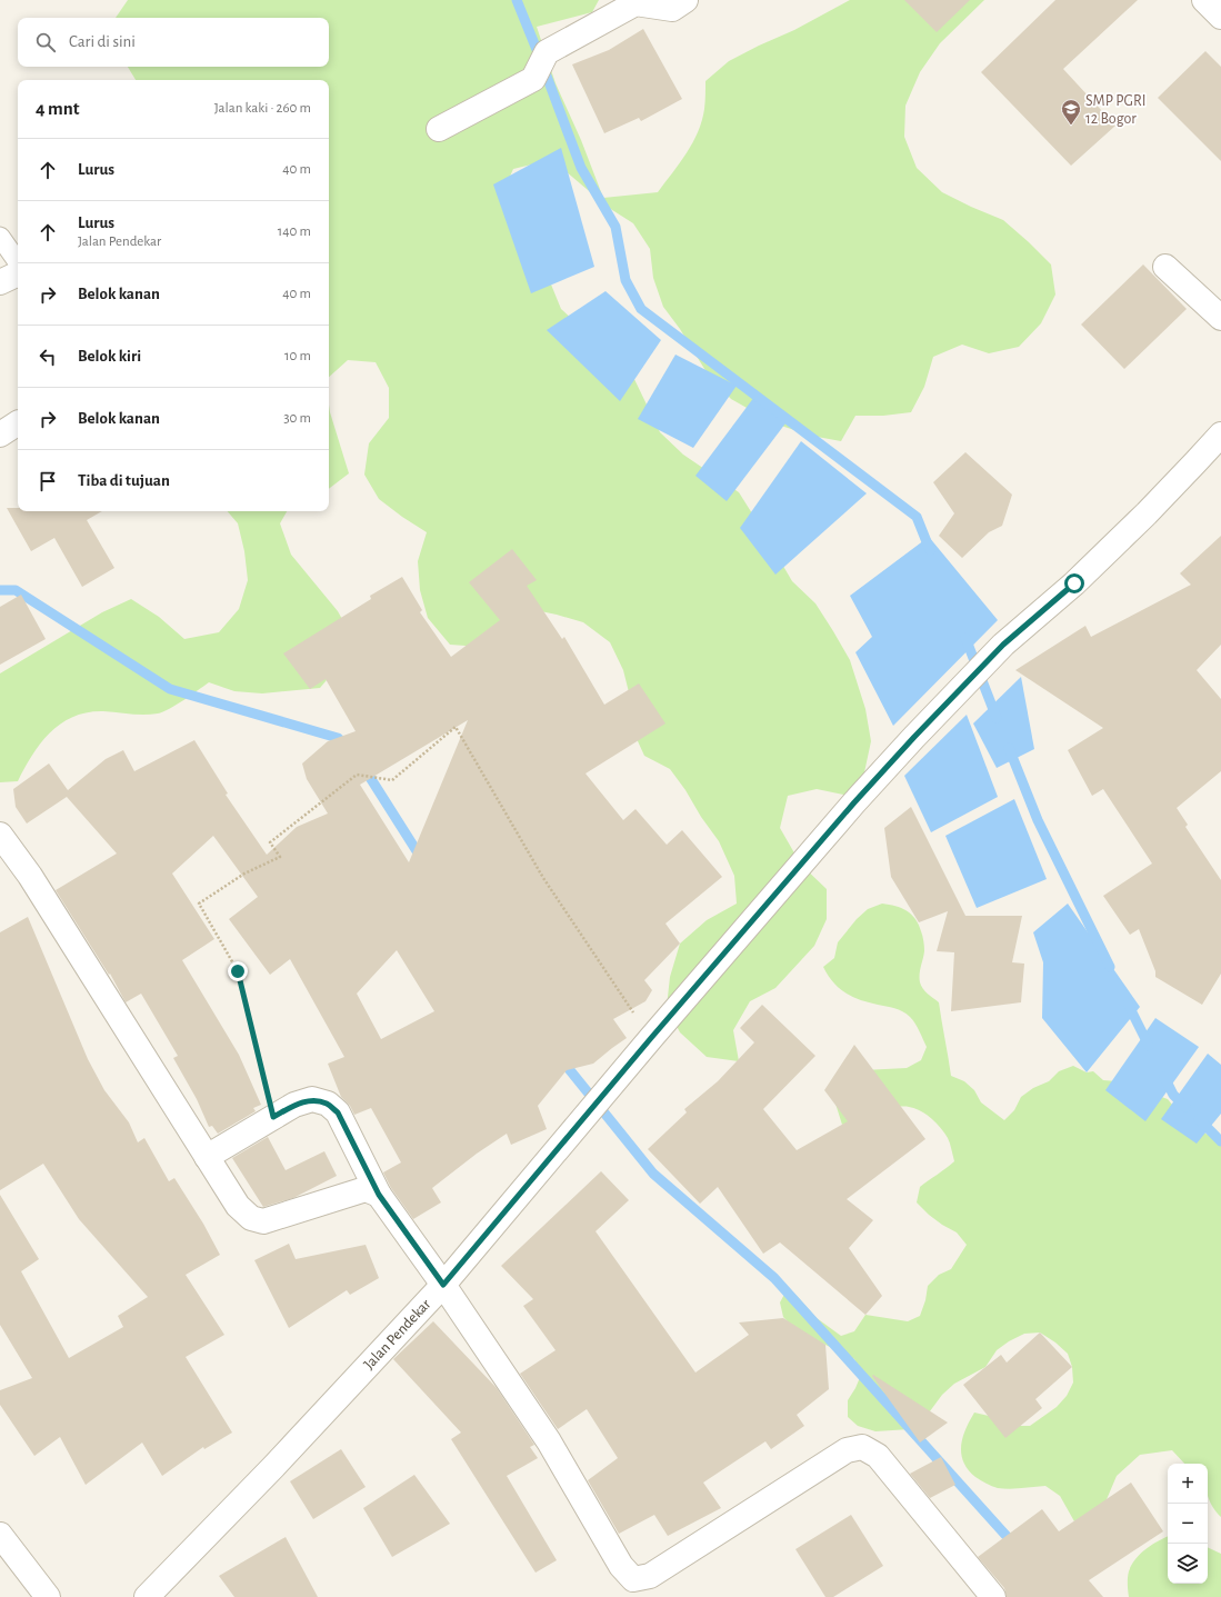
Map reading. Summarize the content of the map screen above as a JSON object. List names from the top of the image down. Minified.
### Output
{"streets":{"street":["Jalan Pendekar"]},"places":{"school or university":["SMP PGRI 12 Bogor"]},"page":{"search":"Cari di sini","heading":["4 mnt","Jalan kaki · 260 m"],"list":[["Lurus","40 m"],["Lurus","Jalan Pendekar","140 m"],["Belok kanan","40 m"],["Belok kiri","10 m"],["Belok kanan","30 m"],"Tiba di tujuan"],"map_buttons":["+","−"]}}
